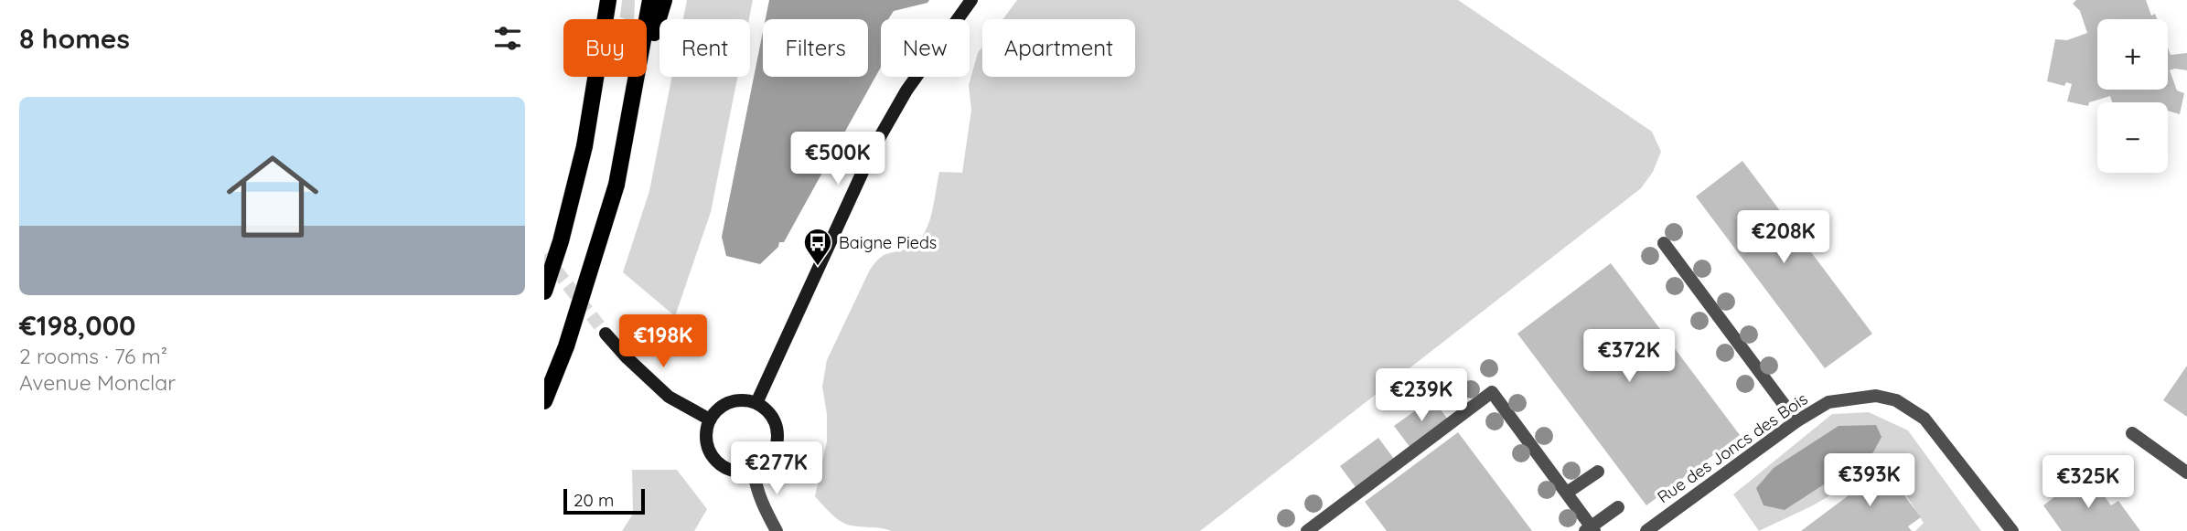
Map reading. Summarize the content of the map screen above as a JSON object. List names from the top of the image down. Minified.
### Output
{"streets":{"street":["Rue des Joncs des Bois"]},"places":{"bus stop":["Baigne Pieds"]},"scale_bar":"20 m","page":{"heading":"8 homes","map_buttons":["+","−"],"chip":["Buy","Rent","Filters","New","Apartment"],"list":[{"name":"€198,000","note":"2 rooms · 76 m² · Avenue Monclar"}],"price":["€500K","€208K","€198K","€372K","€239K","€277K","€393K","€325K"],"scale":"20 m"}}
